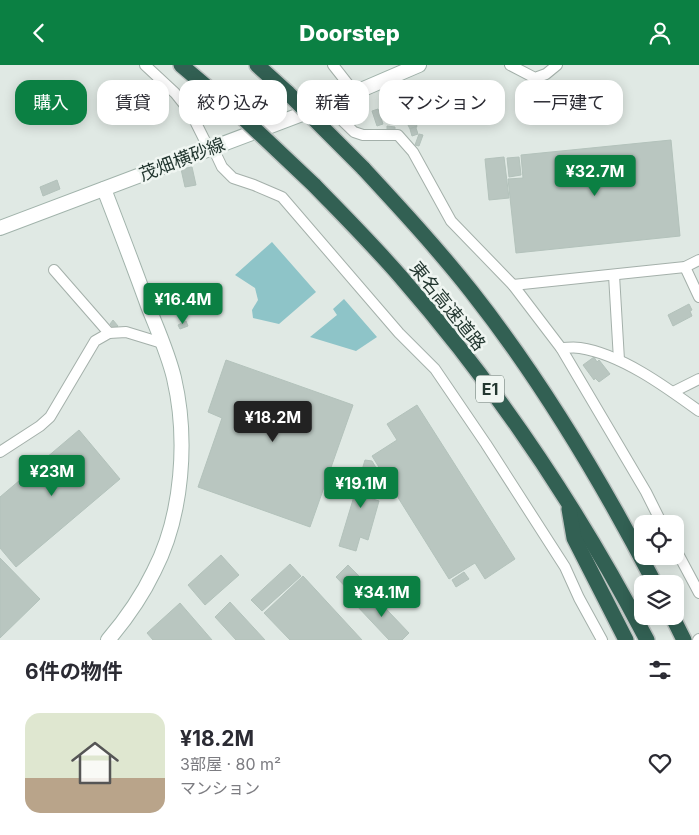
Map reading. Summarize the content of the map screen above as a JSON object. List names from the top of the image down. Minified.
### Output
{"streets":{"highway":["東名高速道路","E1"],"street":["茂畑横砂線"]},"page":{"header":"Doorstep","chip":["購入","賃貸","絞り込み","新着","マンション","一戸建て"],"price":["¥32.7M","¥16.4M","¥18.2M","¥23M","¥19.1M","¥34.1M"],"heading":"6件の物件","list":[{"name":"¥18.2M","note":"3部屋 · 80 m² · マンション"}]}}
